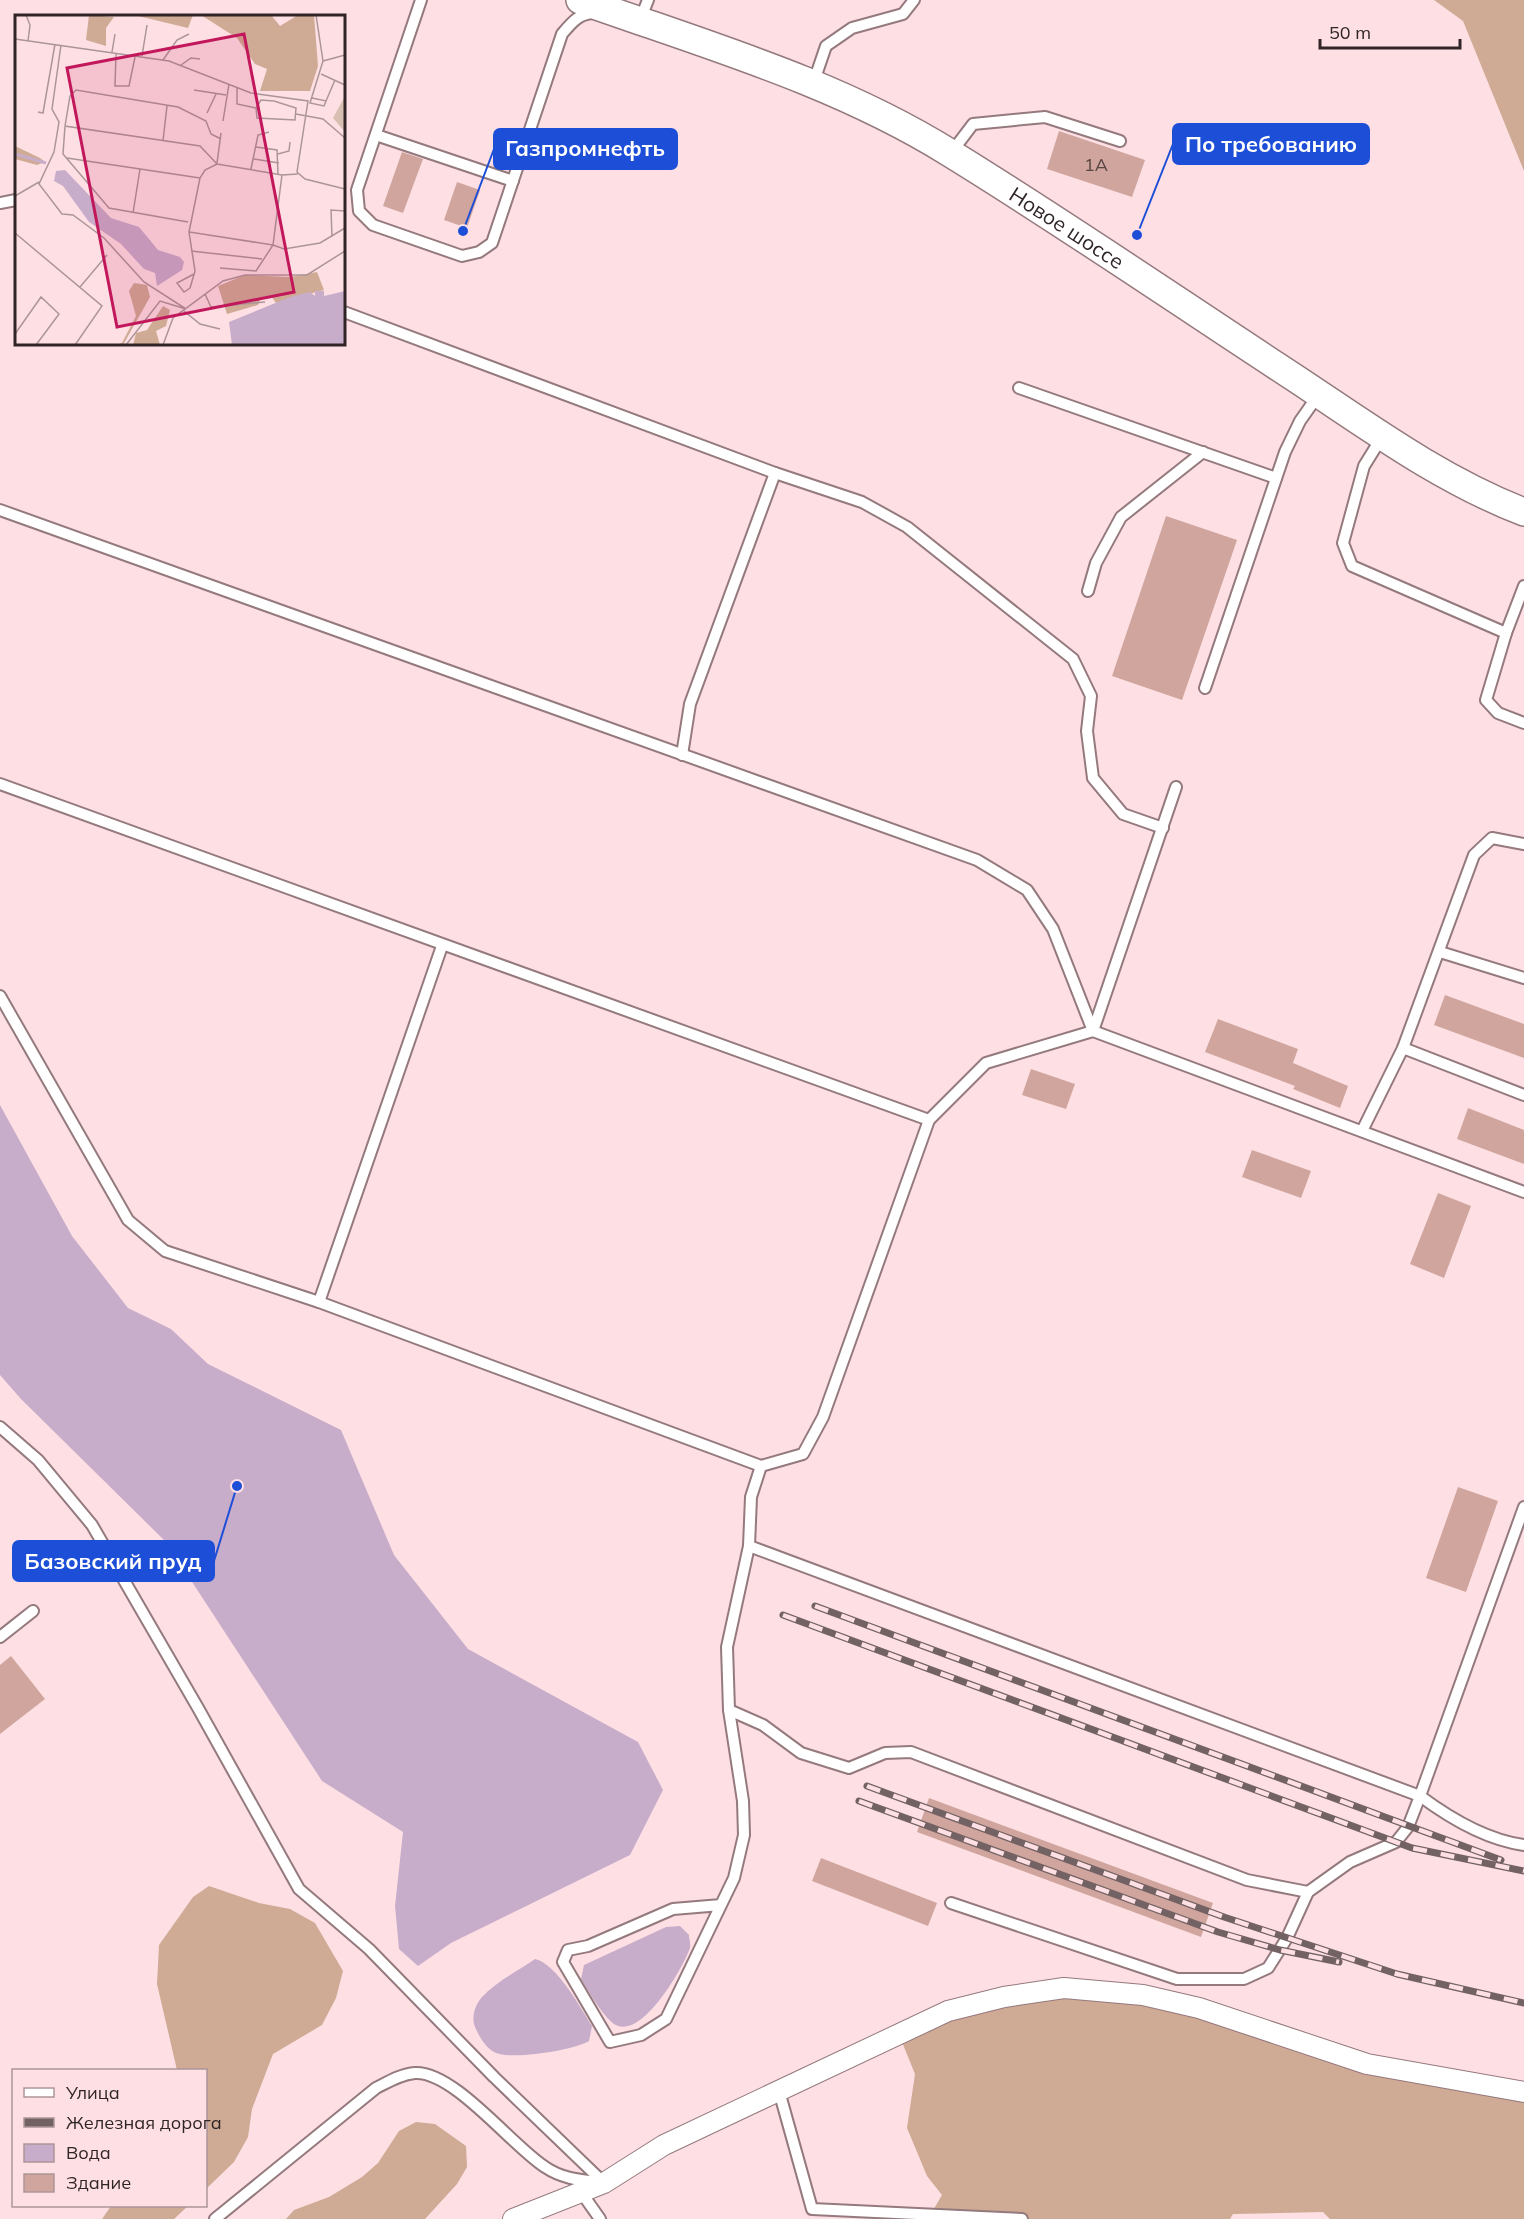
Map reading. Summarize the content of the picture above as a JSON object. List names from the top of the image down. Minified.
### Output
{"streets":{"main road":["Новое шоссе"]},"places":["Газпромнефть","По требованию","Базовский пруд"],"house_numbers":["1А"],"legend":["Улица","Железная дорога","Вода","Здание"],"scale_bar":"50 m"}
